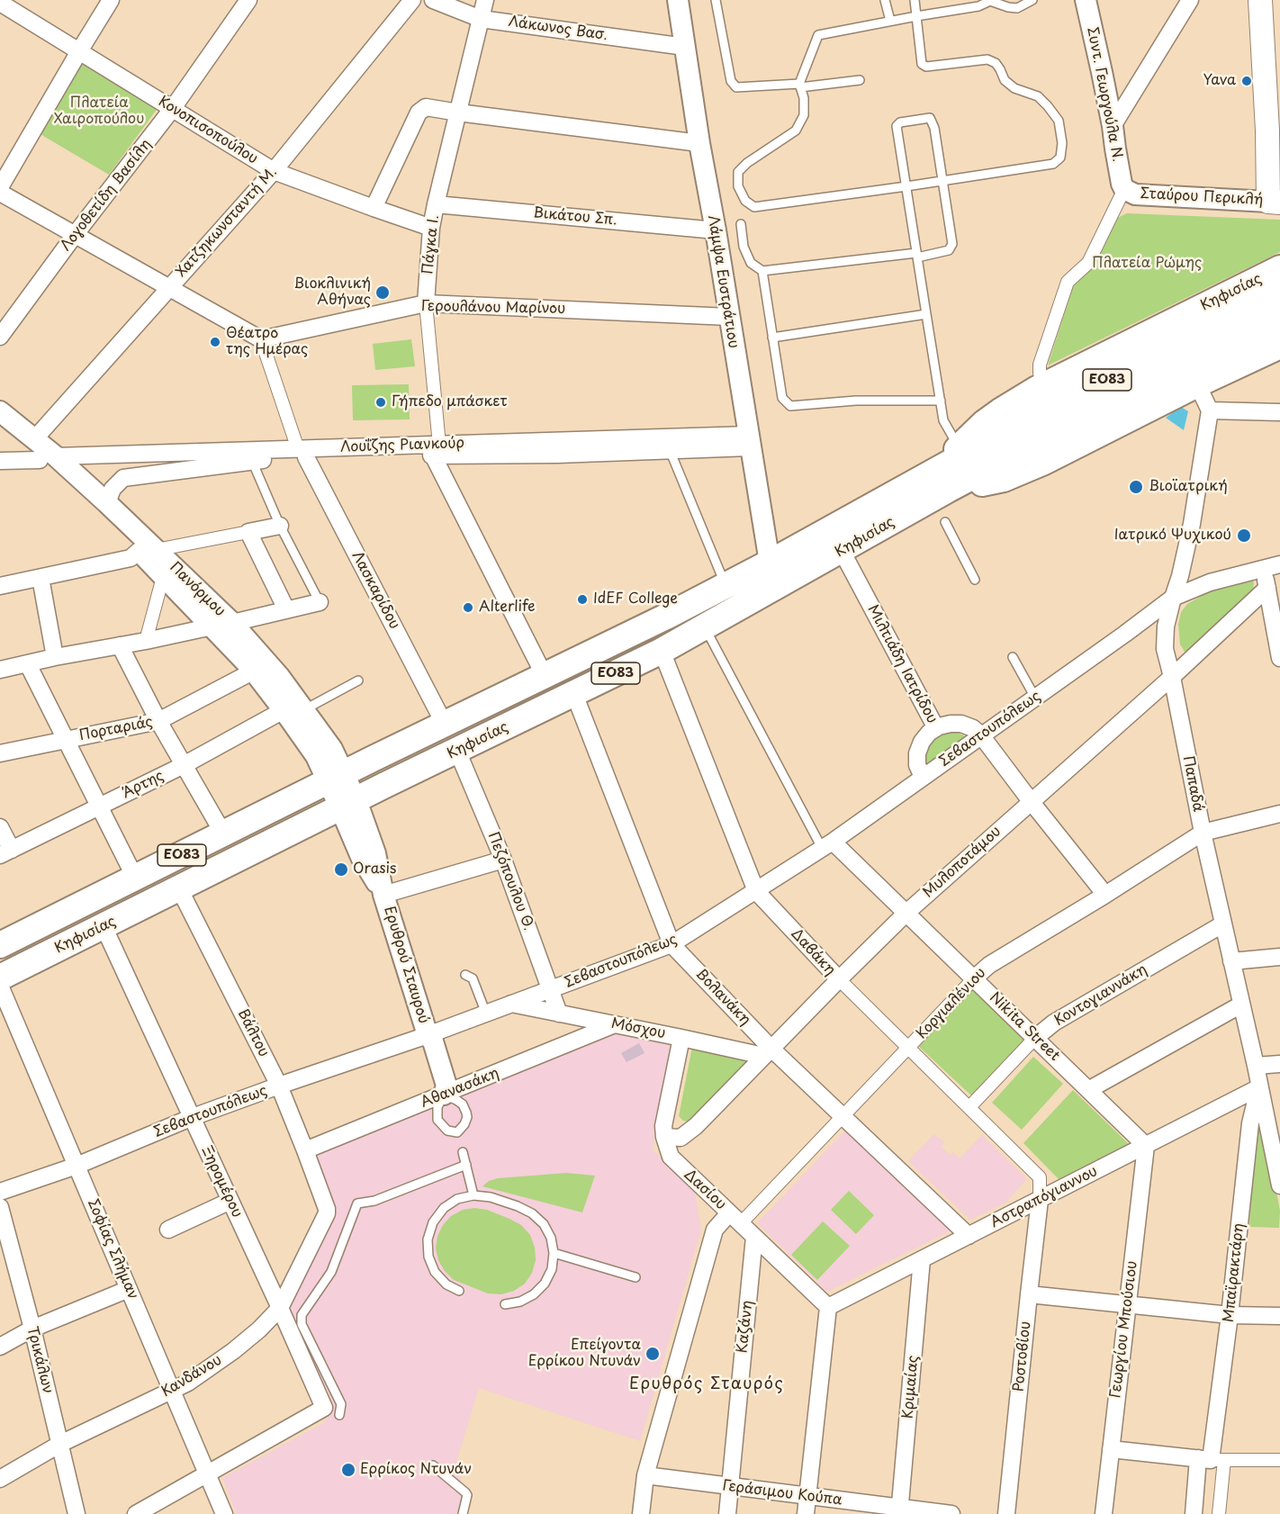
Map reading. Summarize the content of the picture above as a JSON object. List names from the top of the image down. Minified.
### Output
{"streets":{"main road":["Κηφισίας","ΕΟ83"],"street":["Λάκωνος Βασ.","Συντ. Γεωργούλα Ν.","Κονοπισοπούλου","Λογοθετίδη Βασίλη","Σταύρου Περικλή","Βικάτου Σπ.","Χατζηκωνσταντή Μ.","Πάγκα Ι.","Λάμψα Ευστράτιου","Γερουλάνου Μαρίνου","Λουΐζης Ριανκούρ","Πανόρμου","Λασκαρίδου","Μιλτιάδη Ιατρίδου","Πορταριάς","Σεβαστουπόλεως","Παπαδά","Άρτης","Μυλοποτάμου","Πεζόπουλου Θ.","Δαβάκη","Ερυθρού Σταυρού","Κοντογιαννάκη","Βολανάκη","Κοργιαλένιου","Nikita Street","Μόσχου","Βάλτου","Αθανασάκη","Ξηρομέρου","Δασίου","Αστραπόγιαννου","Σοφίας Σλήμαν","Μπαϊρακτάρη","Καζάνη","Γεωργίου Μπούσιου","Ροστοβίου","Τρικάλων","Κανδάνου","Κριμαίας","Γεράσιμου Κούπα"]},"crossings":[["Λάκωνος Βασ.","Πάγκα Ι."],["Λάκωνος Βασ.","Λάμψα Ευστράτιου"],["Συντ. Γεωργούλα Ν.","Σταύρου Περικλή"],["Κονοπισοπούλου","Λογοθετίδη Βασίλη"],["Κονοπισοπούλου","Χατζηκωνσταντή Μ."],["Κονοπισοπούλου","Πάγκα Ι."],["Βικάτου Σπ.","Πάγκα Ι."],["Βικάτου Σπ.","Λάμψα Ευστράτιου"],["Χατζηκωνσταντή Μ.","Πανόρμου"],["Πάγκα Ι.","Κηφισίας"],["Πάγκα Ι.","Γερουλάνου Μαρίνου"],["Πάγκα Ι.","Λουΐζης Ριανκούρ"],["Λάμψα Ευστράτιου","Κηφισίας"],["Λάμψα Ευστράτιου","Γερουλάνου Μαρίνου"],["Λάμψα Ευστράτιου","Λουΐζης Ριανκούρ"],["Κηφισίας","Πανόρμου"],["Κηφισίας","Λασκαρίδου"],["Κηφισίας","Μιλτιάδη Ιατρίδου"],["Κηφισίας","Πεζόπουλου Θ."],["Κηφισίας","Δαβάκη"],["Κηφισίας","Ερυθρού Σταυρού"],["Κηφισίας","Βολανάκη"],["Κηφισίας","Βάλτου"],["Κηφισίας","Ξηρομέρου"],["Γερουλάνου Μαρίνου","Λασκαρίδου"],["Λουΐζης Ριανκούρ","Πανόρμου"],["Λουΐζης Ριανκούρ","Λασκαρίδου"],["Πανόρμου","Πορταριάς"],["Πανόρμου","Άρτης"],["Πανόρμου","Ερυθρού Σταυρού"],["Μιλτιάδη Ιατρίδου","Σεβαστουπόλεως"],["Σεβαστουπόλεως","Παπαδά"],["Σεβαστουπόλεως","Πεζόπουλου Θ."],["Σεβαστουπόλεως","Δαβάκη"],["Σεβαστουπόλεως","Ερυθρού Σταυρού"],["Σεβαστουπόλεως","Βολανάκη"],["Σεβαστουπόλεως","Nikita Street"],["Σεβαστουπόλεως","Μόσχου"],["Σεβαστουπόλεως","Βάλτου"],["Σεβαστουπόλεως","Ξηρομέρου"],["Σεβαστουπόλεως","Σοφίας Σλήμαν"],["Παπαδά","Μυλοποτάμου"],["Παπαδά","Κοντογιαννάκη"],["Παπαδά","Κοργιαλένιου"],["Παπαδά","Αστραπόγιαννου"],["Παπαδά","Μπαϊρακτάρη"],["Μυλοποτάμου","Δαβάκη"],["Μυλοποτάμου","Βολανάκη"],["Μυλοποτάμου","Nikita Street"],["Μυλοποτάμου","Μόσχου"],["Μυλοποτάμου","Δασίου"],["Πεζόπουλου Θ.","Μόσχου"],["Δαβάκη","Κοντογιαννάκη"],["Δαβάκη","Κοργιαλένιου"],["Δαβάκη","Αστραπόγιαννου"],["Δαβάκη","Ροστοβίου"],["Ερυθρού Σταυρού","Αθανασάκη"],["Κοντογιαννάκη","Nikita Street"],["Βολανάκη","Κοργιαλένιου"],["Βολανάκη","Μόσχου"],["Βολανάκη","Αστραπόγιαννου"],["Κοργιαλένιου","Nikita Street"],["Κοργιαλένιου","Δασίου"],["Nikita Street","Αστραπόγιαννου"],["Nikita Street","Γεωργίου Μπούσιου"],["Μόσχου","Αθανασάκη"],["Μόσχου","Δασίου"],["Βάλτου","Αθανασάκη"],["Βάλτου","Κανδάνου"],["Ξηρομέρου","Σοφίας Σλήμαν"],["Ξηρομέρου","Κανδάνου"],["Δασίου","Αστραπόγιαννου"],["Δασίου","Καζάνη"],["Αστραπόγιαννου","Μπαϊρακτάρη"],["Αστραπόγιαννου","Γεωργίου Μπούσιου"],["Αστραπόγιαννου","Ροστοβίου"],["Αστραπόγιαννου","Κριμαίας"],["Σοφίας Σλήμαν","Κανδάνου"],["Καζάνη","Γεράσιμου Κούπα"],["Τρικάλων","Κανδάνου"],["Κριμαίας","Γεράσιμου Κούπα"]],"districts":["Ερυθρός Σταυρός"],"parks":["Πλατεία Χαιροπούλου","Πλατεία Ρώμης"],"places":["Yava","Βιοκλινική Αθήνας","Θέατρο της Ημέρας","Γήπεδο μπάσκετ","Βιοϊατρική","Ιατρικό Ψυχικού","IdEF College","Alterlife","Orasis","Επείγοντα Ερρίκου Ντυνάν","Ερρίκος Ντυνάν"]}
